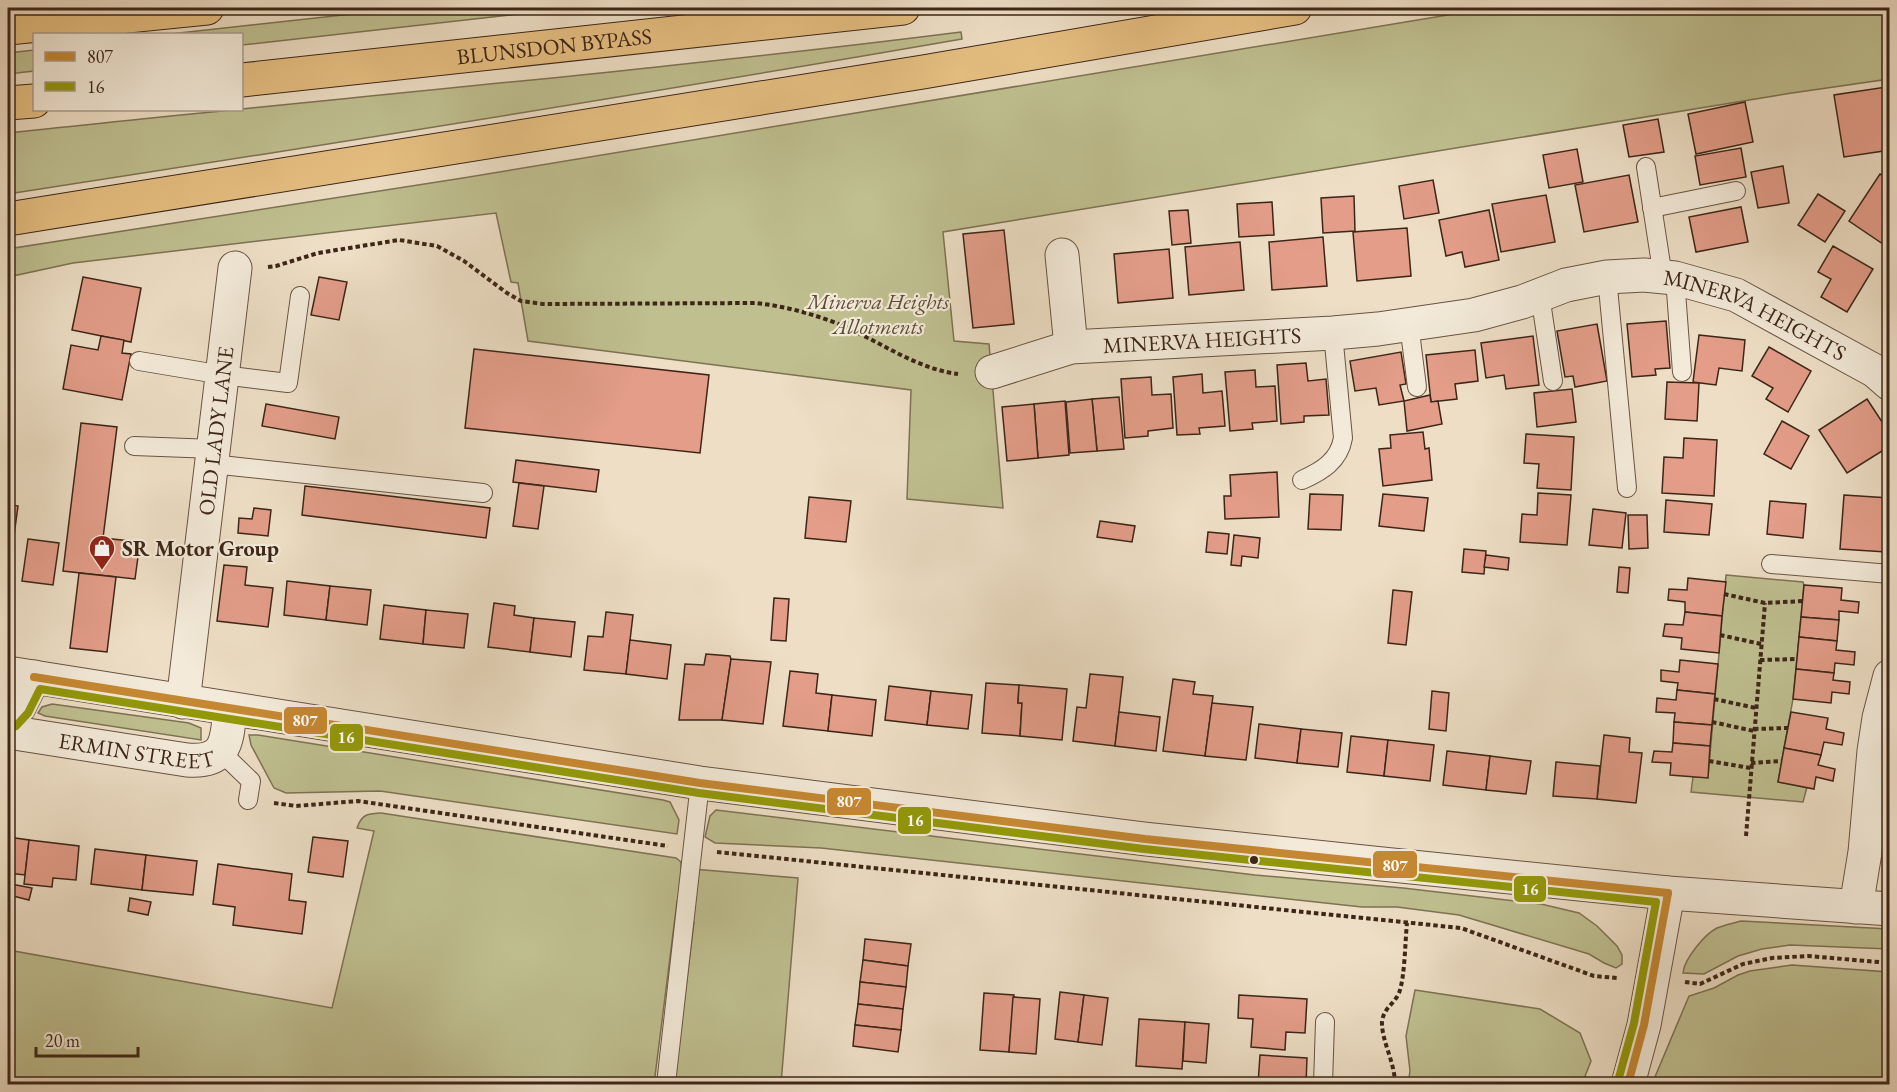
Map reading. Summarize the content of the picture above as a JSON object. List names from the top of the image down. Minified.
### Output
{"streets":{"highway":["BLUNSDON BYPASS"],"street":["MINERVA HEIGHTS","OLD LADY LANE","ERMIN STREET"]},"crossings":[["OLD LADY LANE","ERMIN STREET"]],"parks":["Minerva Heights Allotments"],"places":{"shop":["SR Motor Group"]},"lines":["transit line 807","transit line 16"],"legend":["807","16"],"scale_bar":"20 m"}
